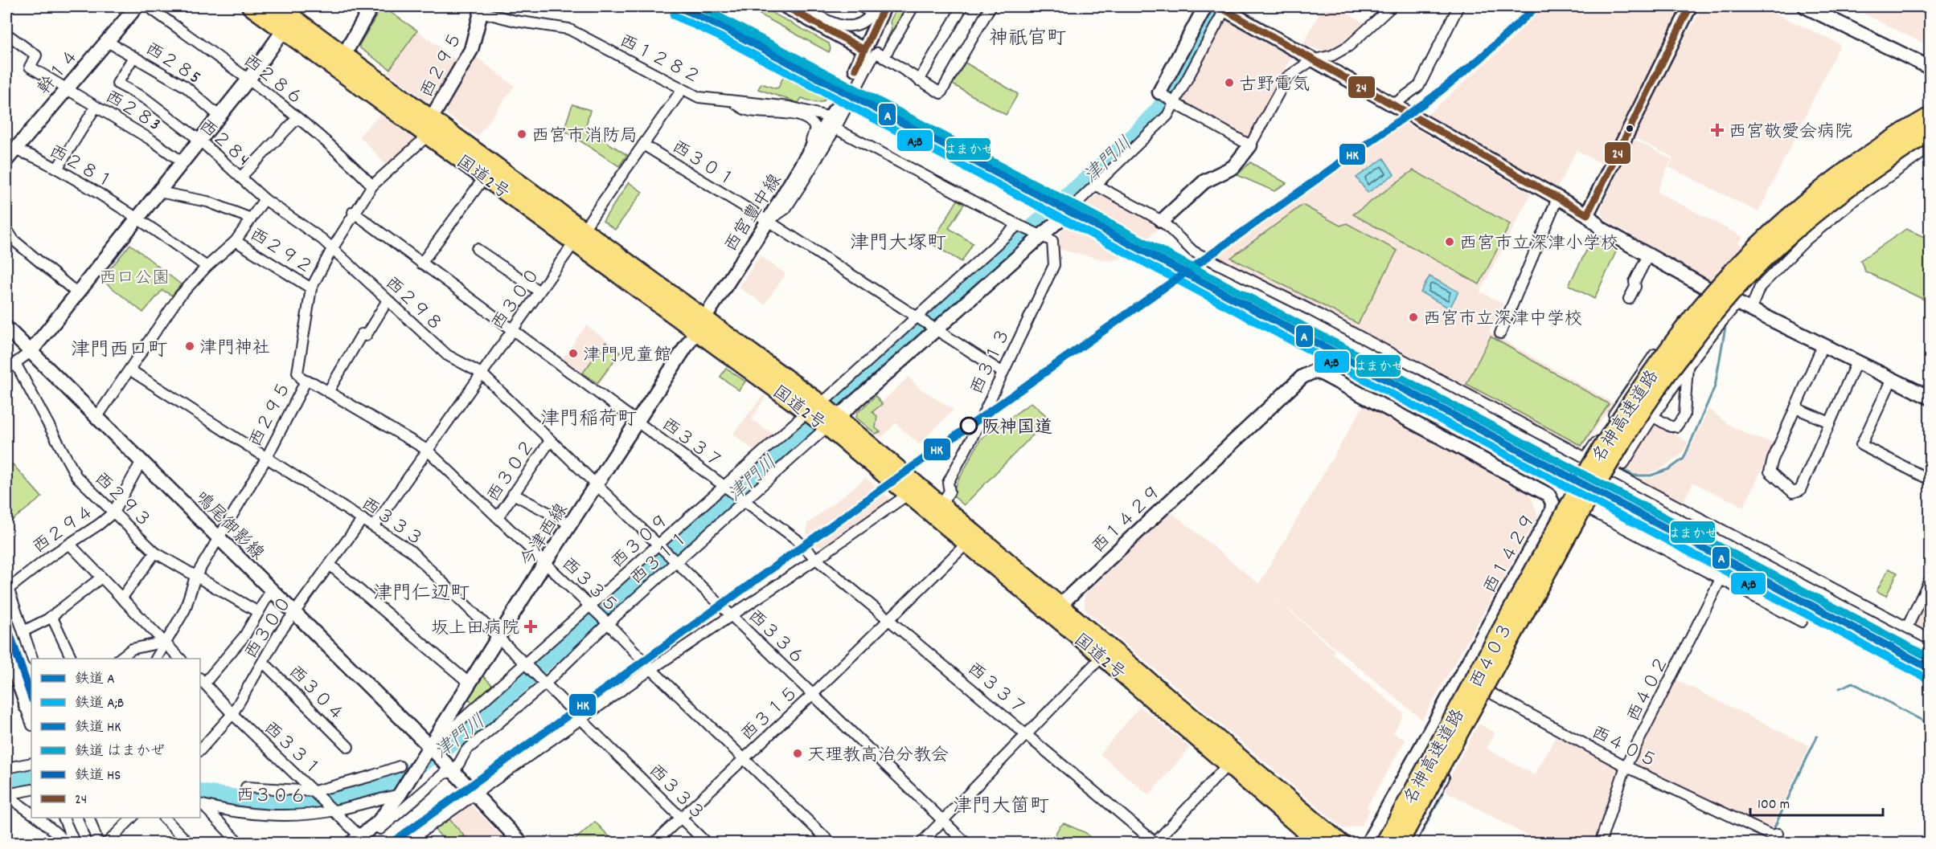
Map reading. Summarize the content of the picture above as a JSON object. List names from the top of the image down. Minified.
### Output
{"streets":{"highway":["国道2号","名神高速道路"],"street":["西１２８２","西２８5","西２９５","幹１４","西２８６","西２８3","西２８4","西３０１","西２８１","西宮豊中線","西２９２","西３００","西２９８","西３１３","西３３７","西３０２","西２９３","西１４２９","西３３３","鳴尾御影線","西２９４","今津西線","西３０９","西３１１","西３３５","西３３６","西４０３","西４０２","西３０４","西３１５","西４０５","西３３１","西３０６"]},"crossings":[["西１２８２","西２９５"],["西１２８２","西宮豊中線"],["西１２８２","西３００"],["西１２８２","西３１３"],["西２８5","幹１４"],["西２８5","西２８4"],["西２９５","西２８６"],["西２９５","西２８4"],["西２９５","国道2号"],["西２９５","西２９２"],["西２９５","西２９８"],["西２９５","西３３７"],["西２９５","西２９３"],["西２９５","西３３３"],["西２９５","鳴尾御影線"],["西２９５","西３３５"],["幹１４","西２８3"],["幹１４","西２８１"],["西２８4","西２９８"],["西３０１","西宮豊中線"],["西３０１","西３００"],["西３０１","西３１３"],["国道2号","西宮豊中線"],["国道2号","西３００"],["国道2号","西３１３"],["国道2号","西１４２９"],["国道2号","今津西線"],["国道2号","西３０９"],["国道2号","西３１１"],["国道2号","西３１５"],["西宮豊中線","今津西線"],["西３００","西２９８"],["西３００","西３３７"],["西３００","西３３３"],["西３００","鳴尾御影線"],["西３００","西３３５"],["西３００","西３３６"],["西３００","西３０４"],["西３００","西３３１"],["西２９８","西３３６"],["西３３７","今津西線"],["西３３７","西３０９"],["西３３７","西３１１"],["西３３７","西３１５"],["西３０２","西３３５"],["西３０２","西３３６"],["西２９３","西２９４"],["西１４２９","西４０５"],["西３３３","今津西線"],["西３３３","西３０９"],["西３３３","西３１１"],["西３３３","西３１５"],["鳴尾御影線","西２９４"],["鳴尾御影線","今津西線"],["鳴尾御影線","西３０９"],["鳴尾御影線","西３１１"],["今津西線","西３０９"],["今津西線","西３３５"],["今津西線","西３３６"],["今津西線","西３０６"],["西３０９","西３１１"],["西３０９","西３３５"],["西３０９","西３３６"],["西３１１","西３３５"],["西３１１","西３３６"],["西３３５","西３１５"],["西３３６","西３１５"],["西４０３","西４０２"],["西４０３","西４０５"],["西４０２","西４０５"],["西３３１","西３０６"]],"districts":["神祇官町","津門大塚町","津門西口町","津門稲荷町","津門仁辺町","津門大箇町"],"water":["津門川"],"parks":["西口公園"],"places":{"other":["古野電気","西宮市消防局","西宮市立深津小学校","西宮市立深津中学校","津門神社","津門児童館","阪神国道","天理教高治分教会"],"health":["西宮敬愛会病院","坂上田病院"]},"lines":["rail line A","rail line HK","rail line はまかぜ","transit line 24","rail line A;B","rail line HS"],"legend":["鉄道 A","鉄道 A;B","鉄道 HK","鉄道 はまかぜ","鉄道 HS","24"],"scale_bar":"100 m"}
